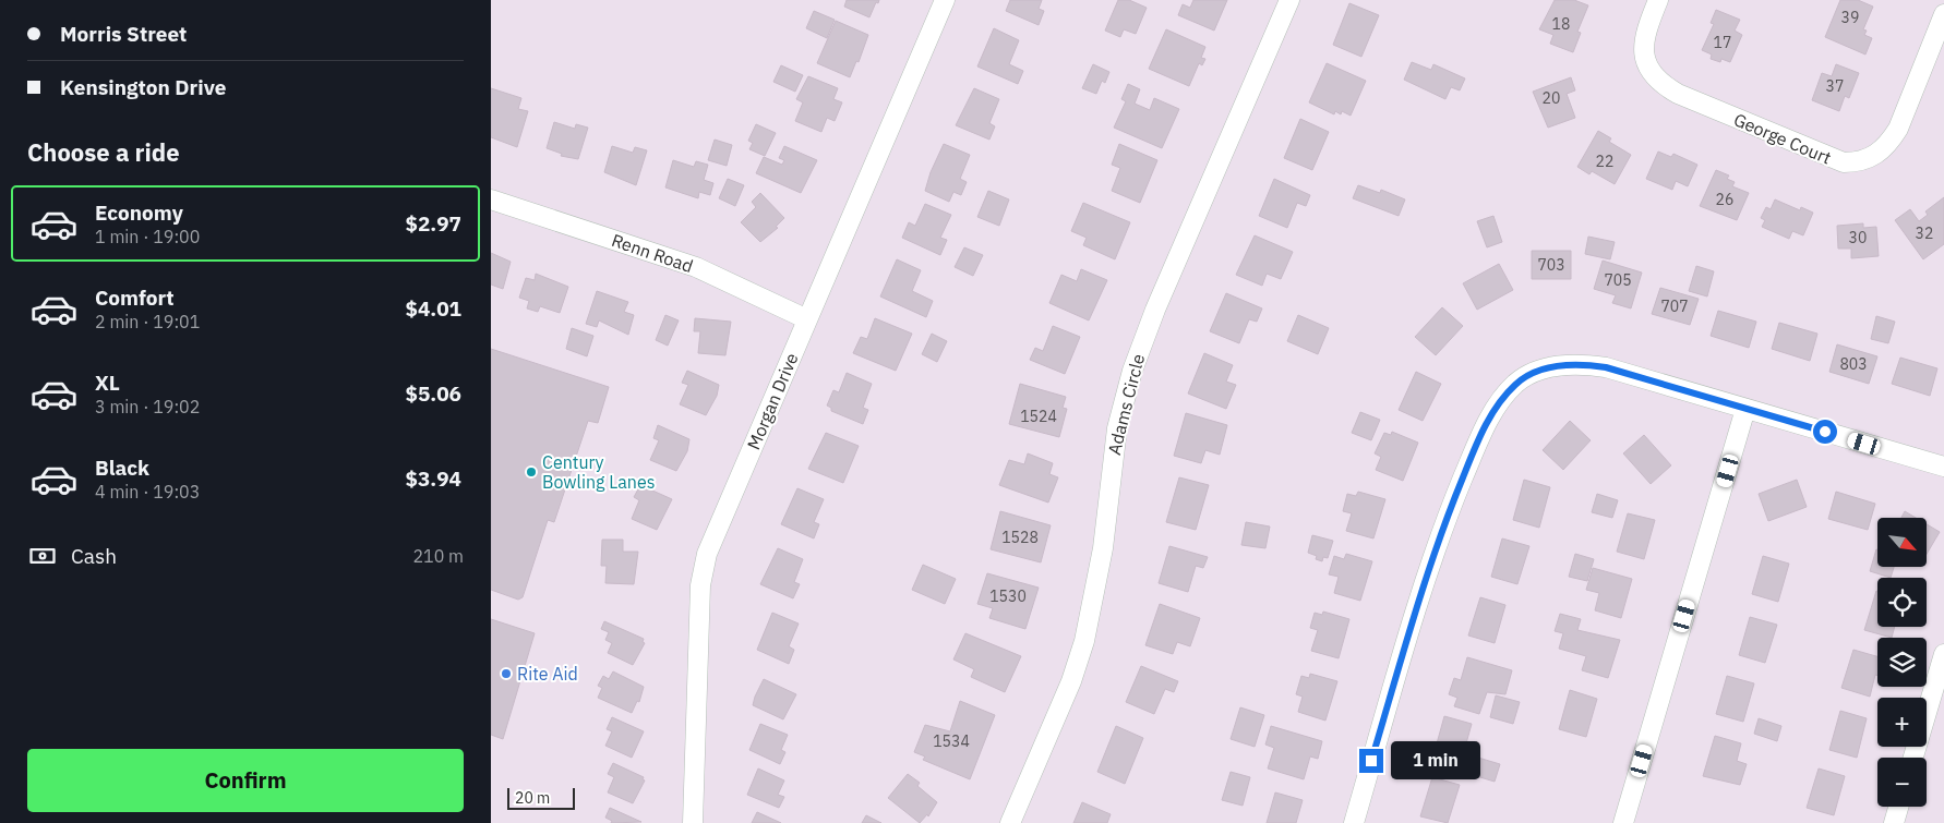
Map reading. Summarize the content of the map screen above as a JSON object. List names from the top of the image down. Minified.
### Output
{"streets":{"street":["George Court","Renn Road","Morgan Drive","Adams Circle"]},"crossings":[["Renn Road","Morgan Drive"]],"places":["Century Bowling Lanes","Rite Aid"],"house_numbers":["39","18","17","37","20","22","26","32","30","703","705","707","803","1524","1528","1530","1534"],"scale_bar":"20 m","north":"bottom right","page":{"banner":["Morris Street","Kensington Drive"],"heading":"Choose a ride","list":[{"name":"Economy","note":"1 min · 19:00","value":"$2.97"},{"name":"Comfort","note":"2 min · 19:01","value":"$4.01"},{"name":"XL","note":"3 min · 19:02","value":"$5.06"},{"name":"Black","note":"4 min · 19:03","value":"$3.94"}],"map_buttons":["+","−"],"pay":["Cash","210 m"],"buttons":"Confirm","bubble":"1 min","scale":"20 m"}}
